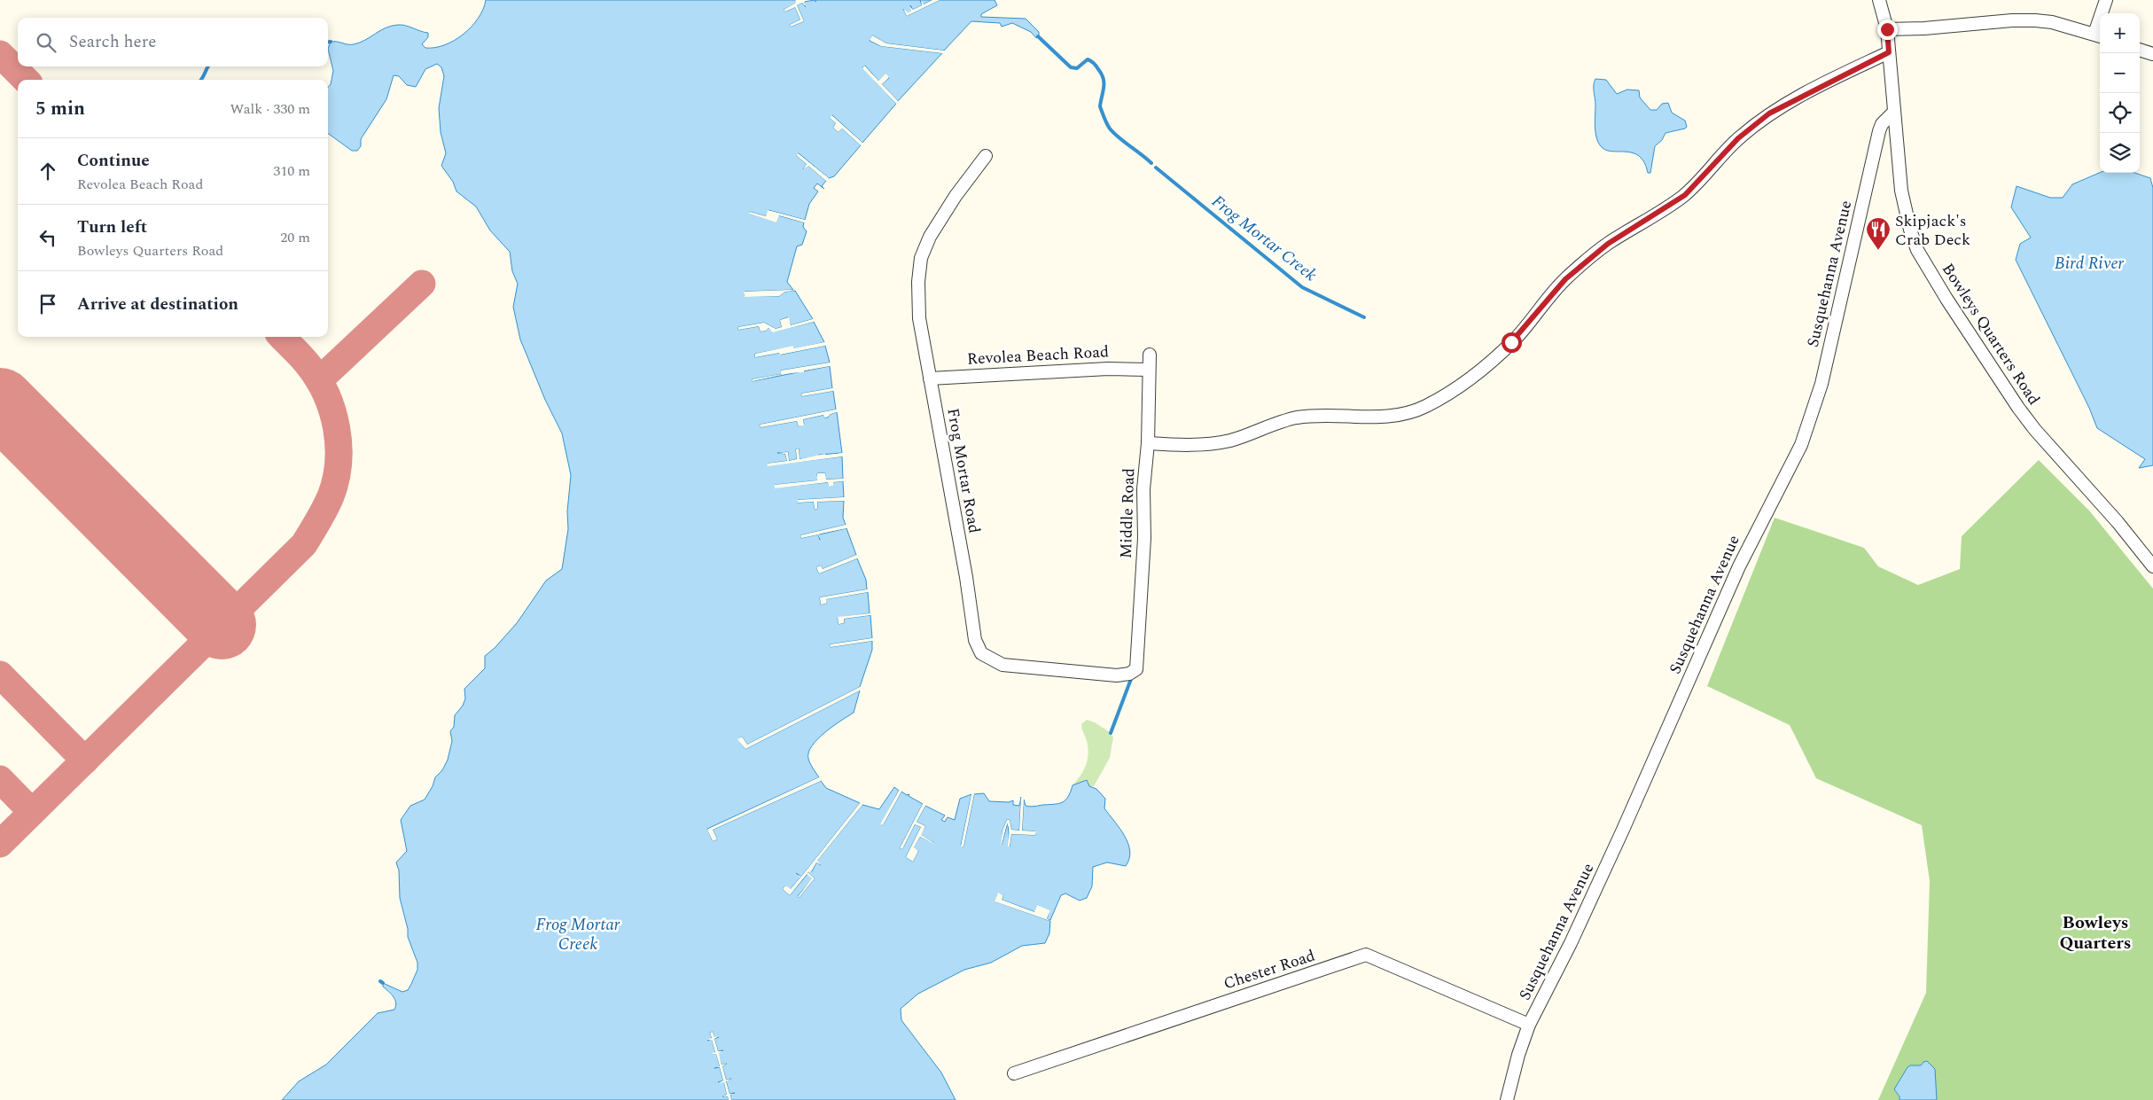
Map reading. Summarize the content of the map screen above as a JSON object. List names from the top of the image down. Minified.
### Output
{"streets":{"street":["Susquehanna Avenue","Bowleys Quarters Road","Revolea Beach Road","Frog Mortar Road","Middle Road","Chester Road"]},"crossings":[["Susquehanna Avenue","Bowleys Quarters Road"],["Susquehanna Avenue","Chester Road"],["Revolea Beach Road","Frog Mortar Road"],["Revolea Beach Road","Middle Road"],["Frog Mortar Road","Middle Road"]],"districts":["Bowleys Quarters"],"water":["Frog Mortar Creek","Bird River"],"places":{"restaurant":["Skipjack's Crab Deck"]},"page":{"map_buttons":["+","−"],"search":"Search here","heading":["5 min","Walk · 330 m"],"list":[["Continue","Revolea Beach Road","310 m"],["Turn left","Bowleys Quarters Road","20 m"],"Arrive at destination"]}}
